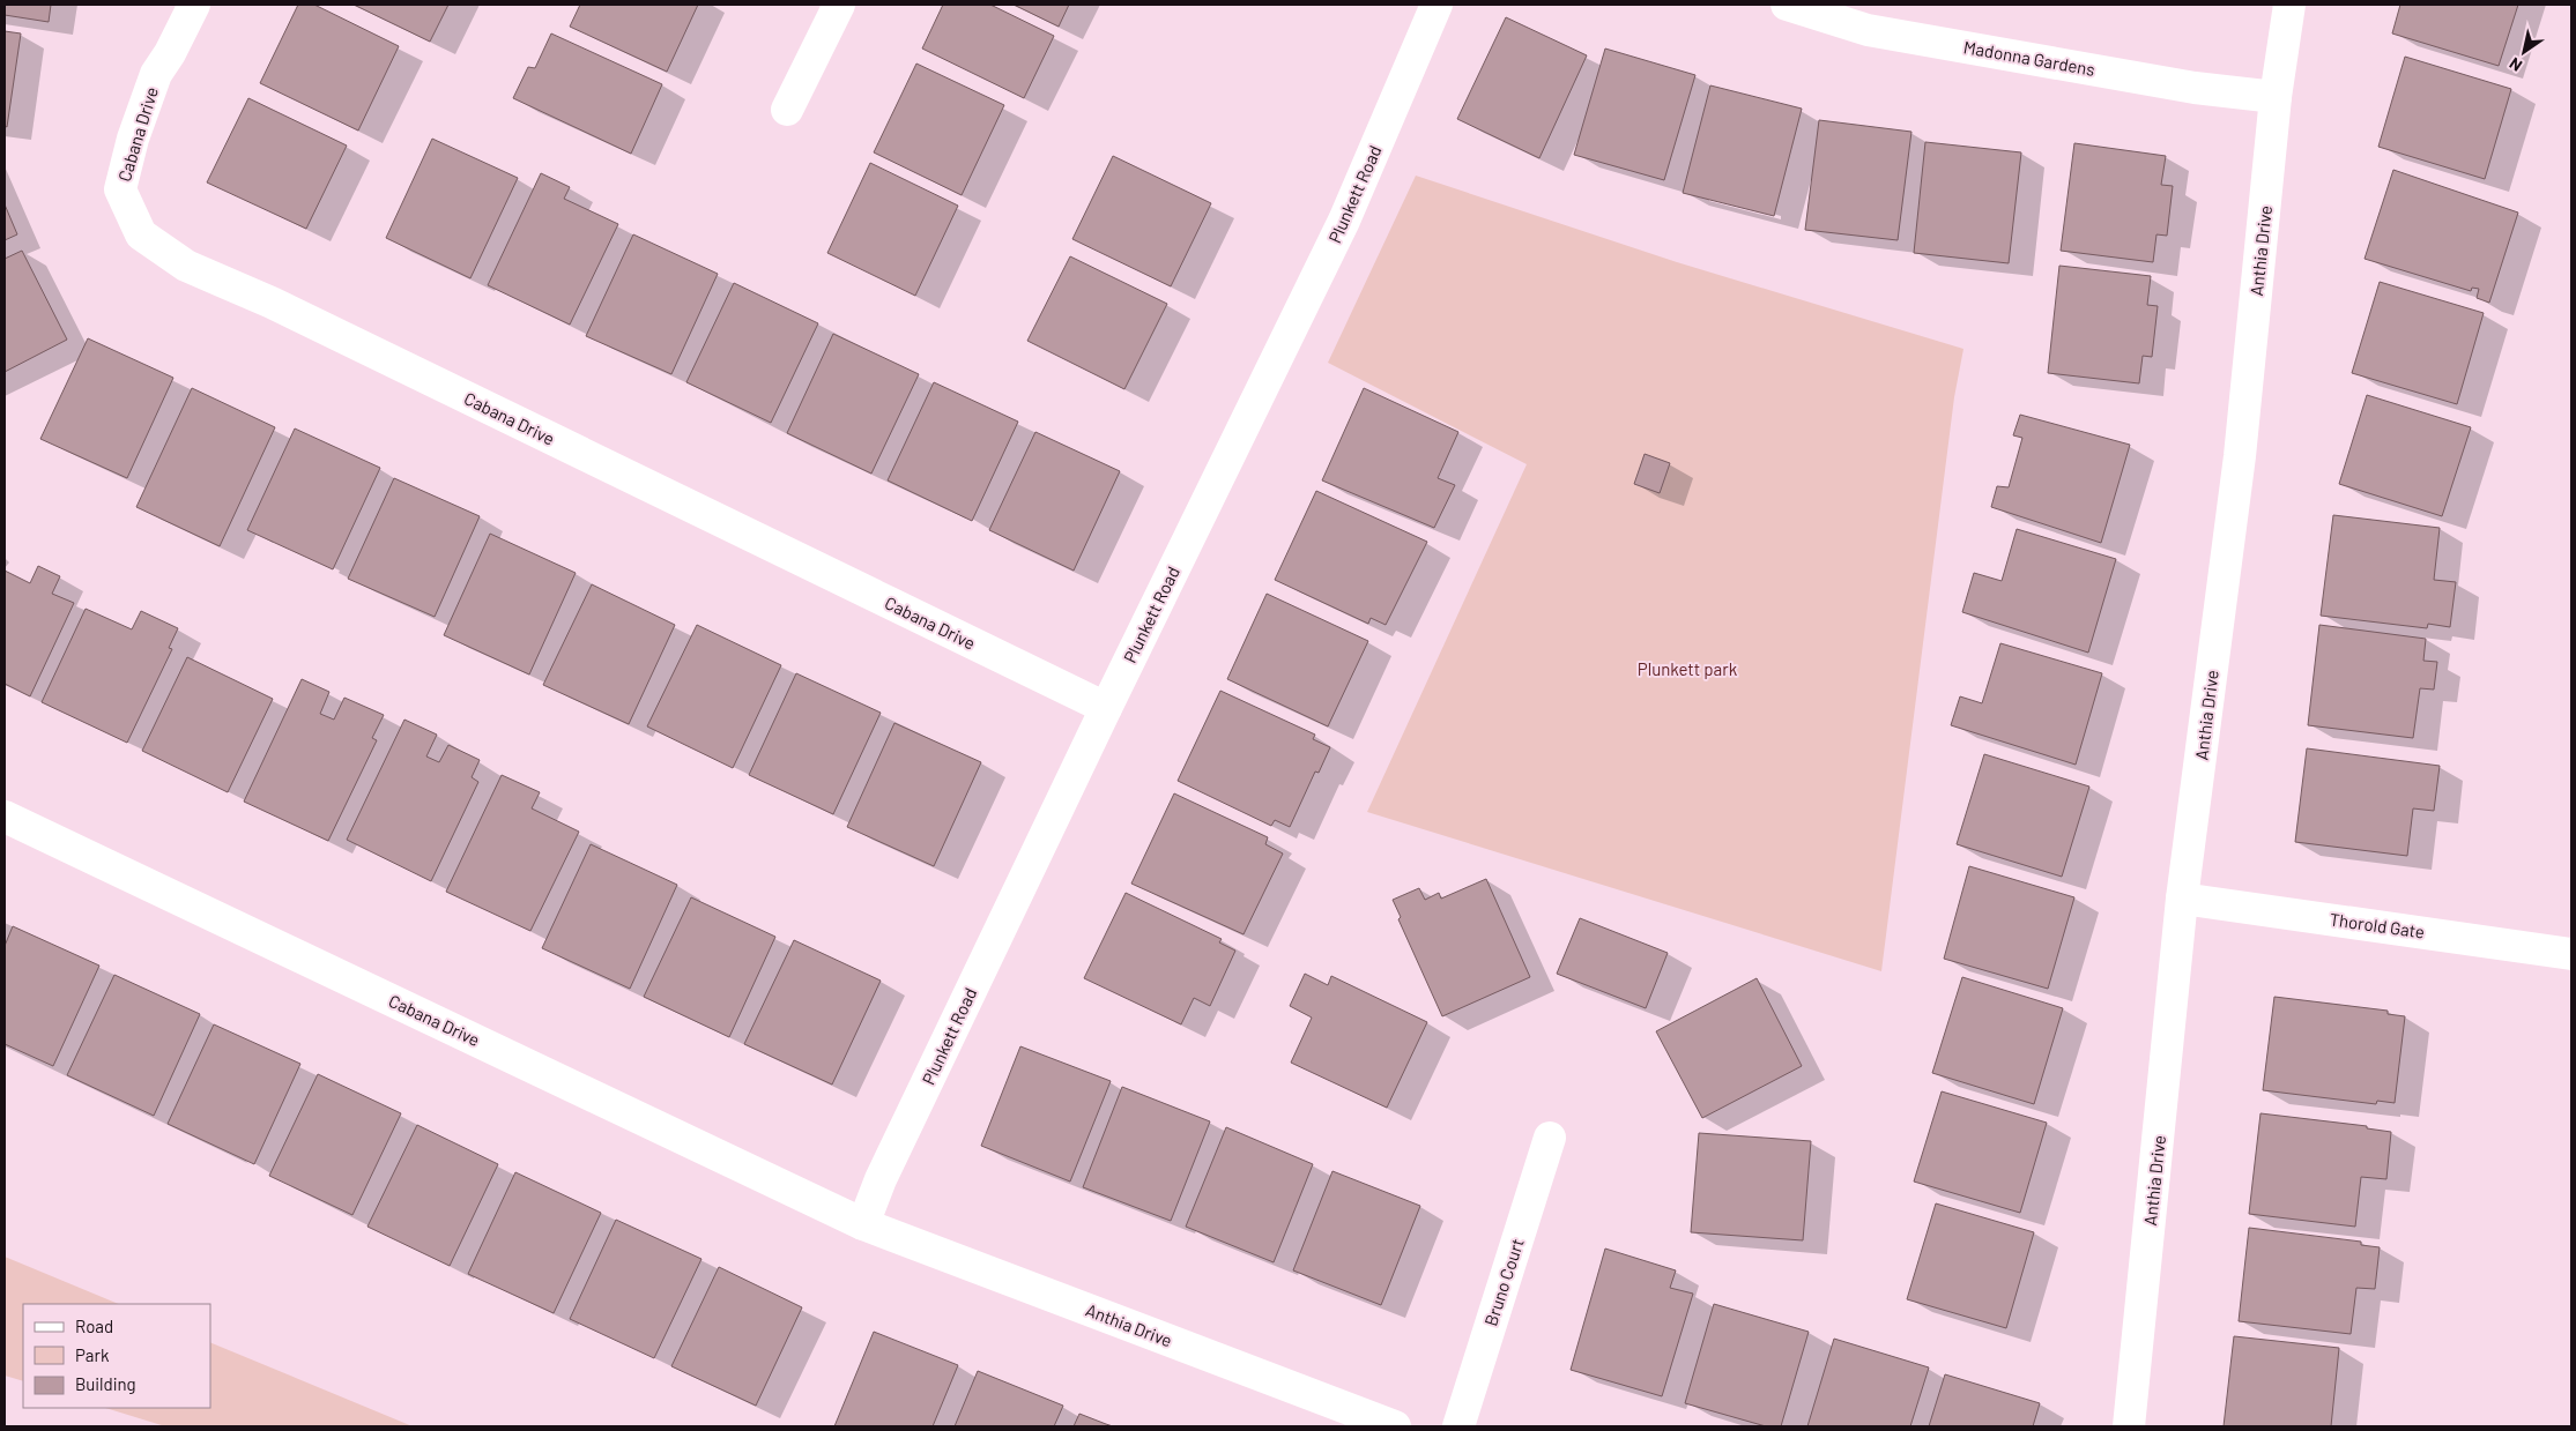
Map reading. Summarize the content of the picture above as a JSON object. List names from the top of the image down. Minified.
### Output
{"streets":{"street":["Madonna Gardens","Cabana Drive","Plunkett Road","Anthia Drive","Thorold Gate","Bruno Court"]},"crossings":[["Madonna Gardens","Anthia Drive"],["Cabana Drive","Plunkett Road"],["Cabana Drive","Anthia Drive"],["Plunkett Road","Anthia Drive"],["Anthia Drive","Thorold Gate"]],"parks":["Plunkett park"],"legend":["Road","Park","Building"],"north":"bottom left"}
